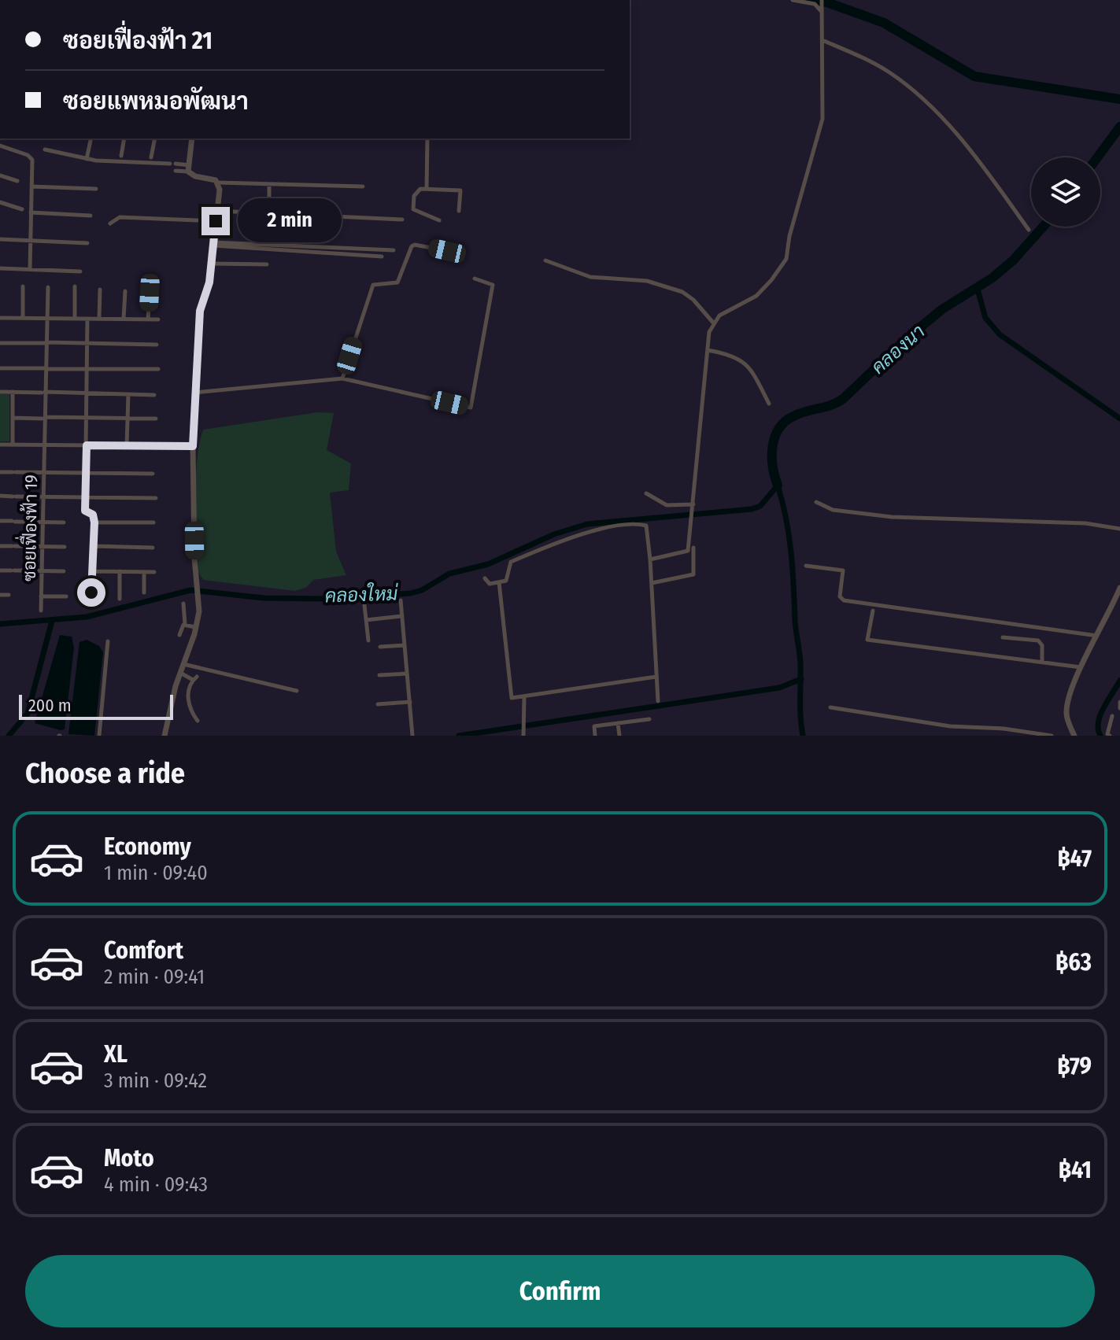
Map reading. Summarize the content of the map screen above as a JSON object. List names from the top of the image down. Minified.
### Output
{"streets":{"street":["ซอยเฟื่องฟ้า 19"]},"water":["คลองนา","คลองใหม่"],"scale_bar":"200 m","page":{"banner":["ซอยเฟื่องฟ้า 21","ซอยแพหมอพัฒนา"],"bubble":"2 min","scale":"200 m","heading":"Choose a ride","list":[{"name":"Economy","note":"1 min · 09:40","value":"฿47"},{"name":"Comfort","note":"2 min · 09:41","value":"฿63"},{"name":"XL","note":"3 min · 09:42","value":"฿79"},{"name":"Moto","note":"4 min · 09:43","value":"฿41"}],"buttons":"Confirm"}}
